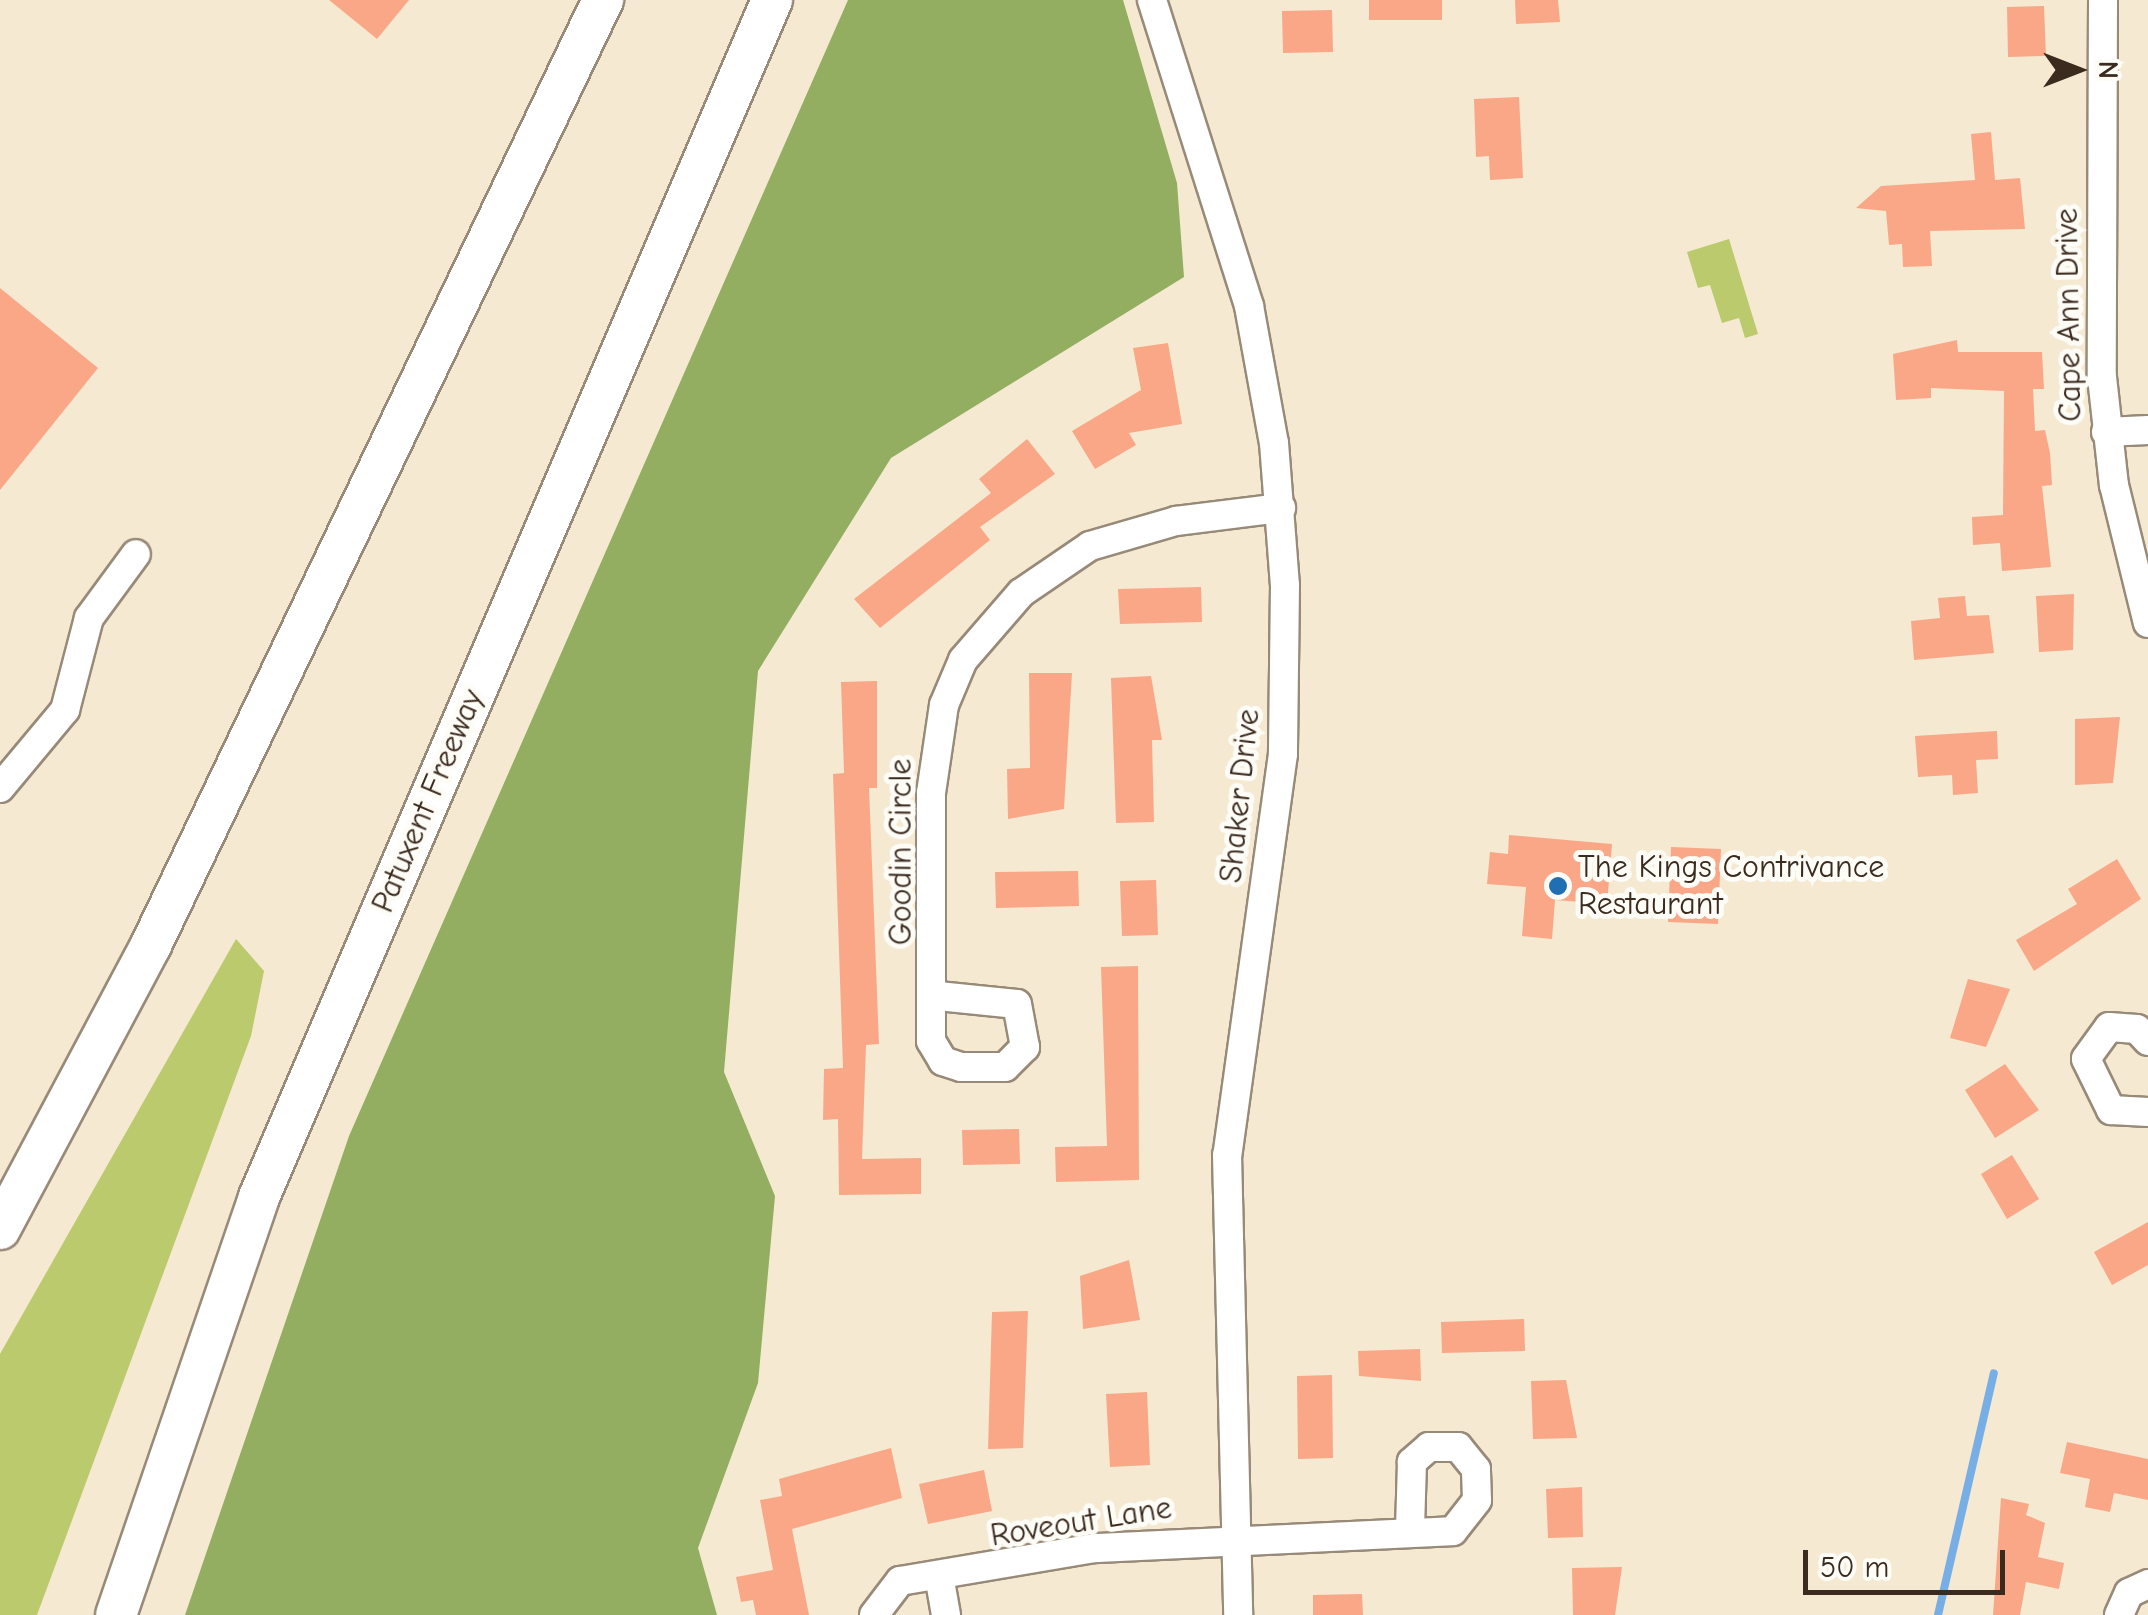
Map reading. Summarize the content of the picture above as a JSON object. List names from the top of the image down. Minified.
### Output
{"streets":{"highway":["Patuxent Freeway"],"street":["Cape Ann Drive","Shaker Drive","Goodin Circle","Roveout Lane"]},"crossings":[["Shaker Drive","Goodin Circle"],["Shaker Drive","Roveout Lane"]],"places":["The Kings Contrivance Restaurant"],"scale_bar":"50 m","north":"right"}
